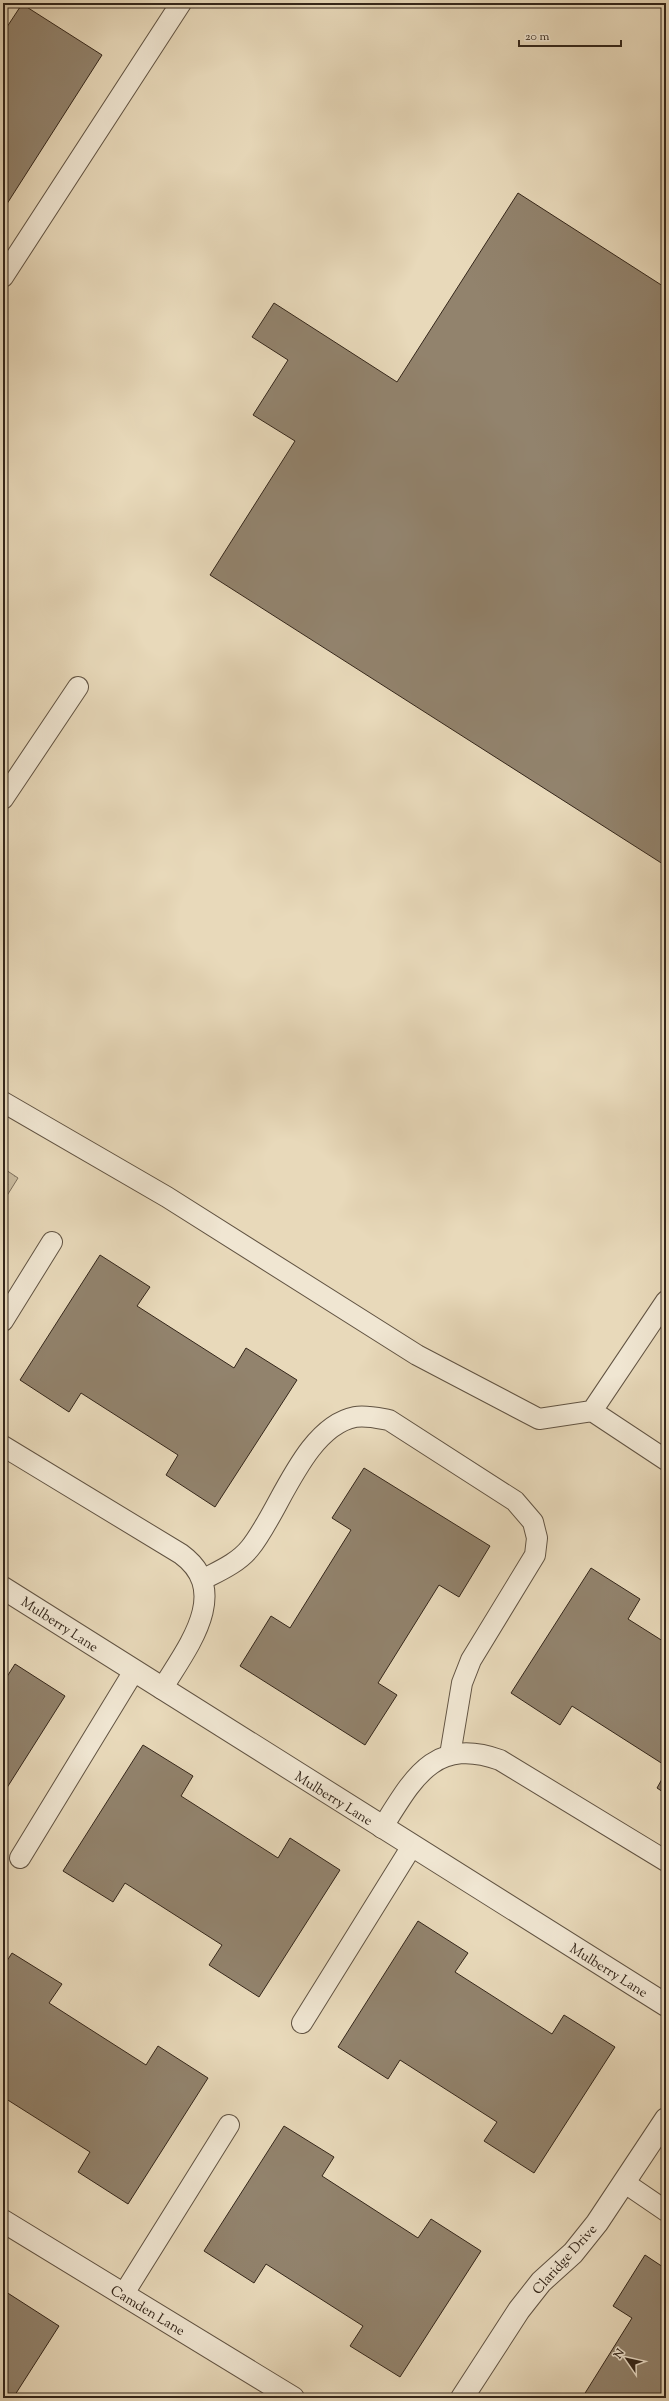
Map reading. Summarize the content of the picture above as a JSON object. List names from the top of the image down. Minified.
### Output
{"streets":{"street":["Mulberry Lane","Claridge Drive","Camden Lane"]},"scale_bar":"20 m","north":"top left"}
